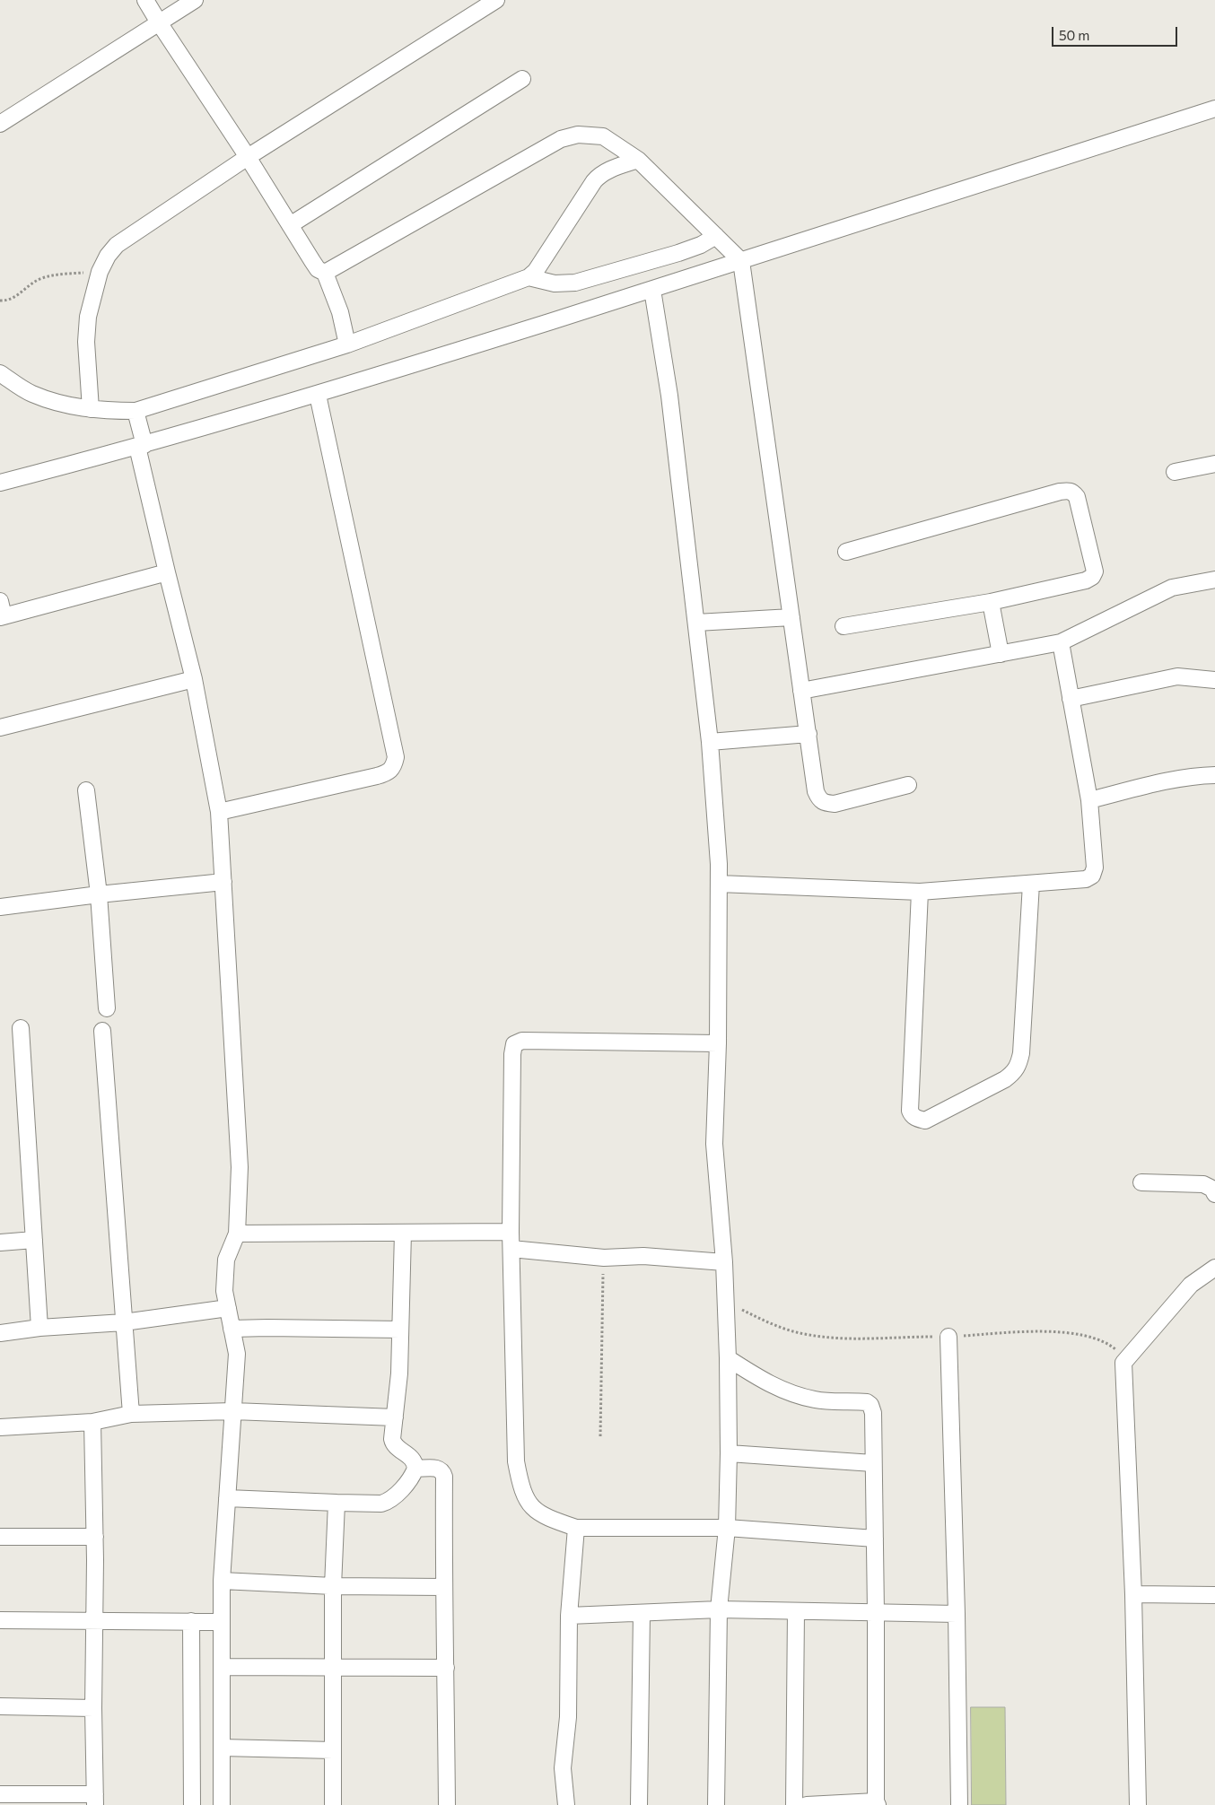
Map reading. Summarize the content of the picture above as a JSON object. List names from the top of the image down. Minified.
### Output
{"scale_bar":"50 m"}
